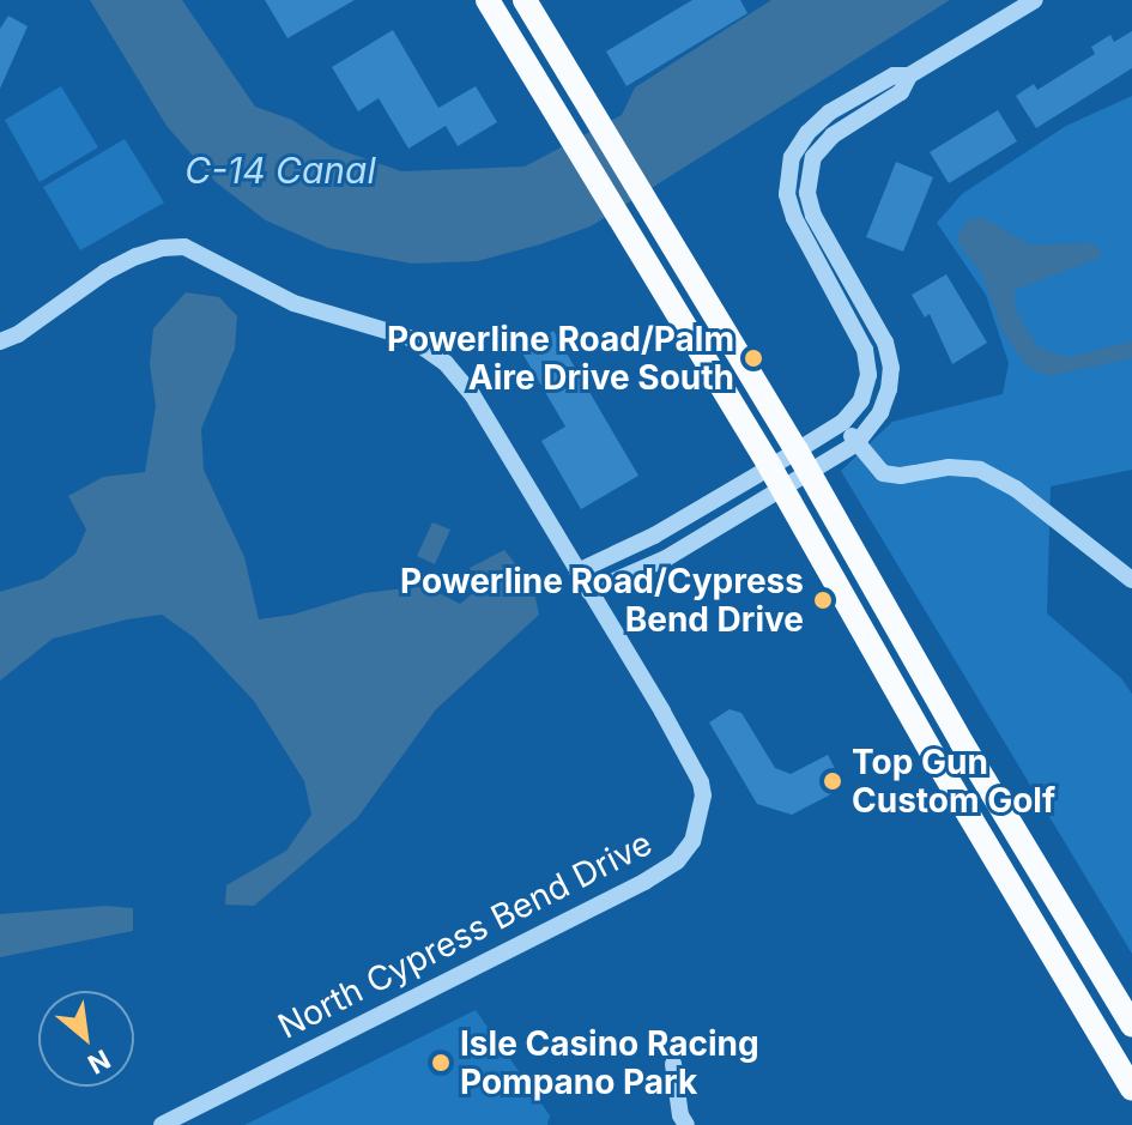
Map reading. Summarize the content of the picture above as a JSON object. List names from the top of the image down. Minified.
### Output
{"streets":{"street":["North Cypress Bend Drive"]},"water":["C-14 Canal"],"places":["Powerline Road/Palm Aire Drive South","Powerline Road/Cypress Bend Drive","Top Gun Custom Golf","Isle Casino Racing Pompano Park"],"north":"bottom right"}
